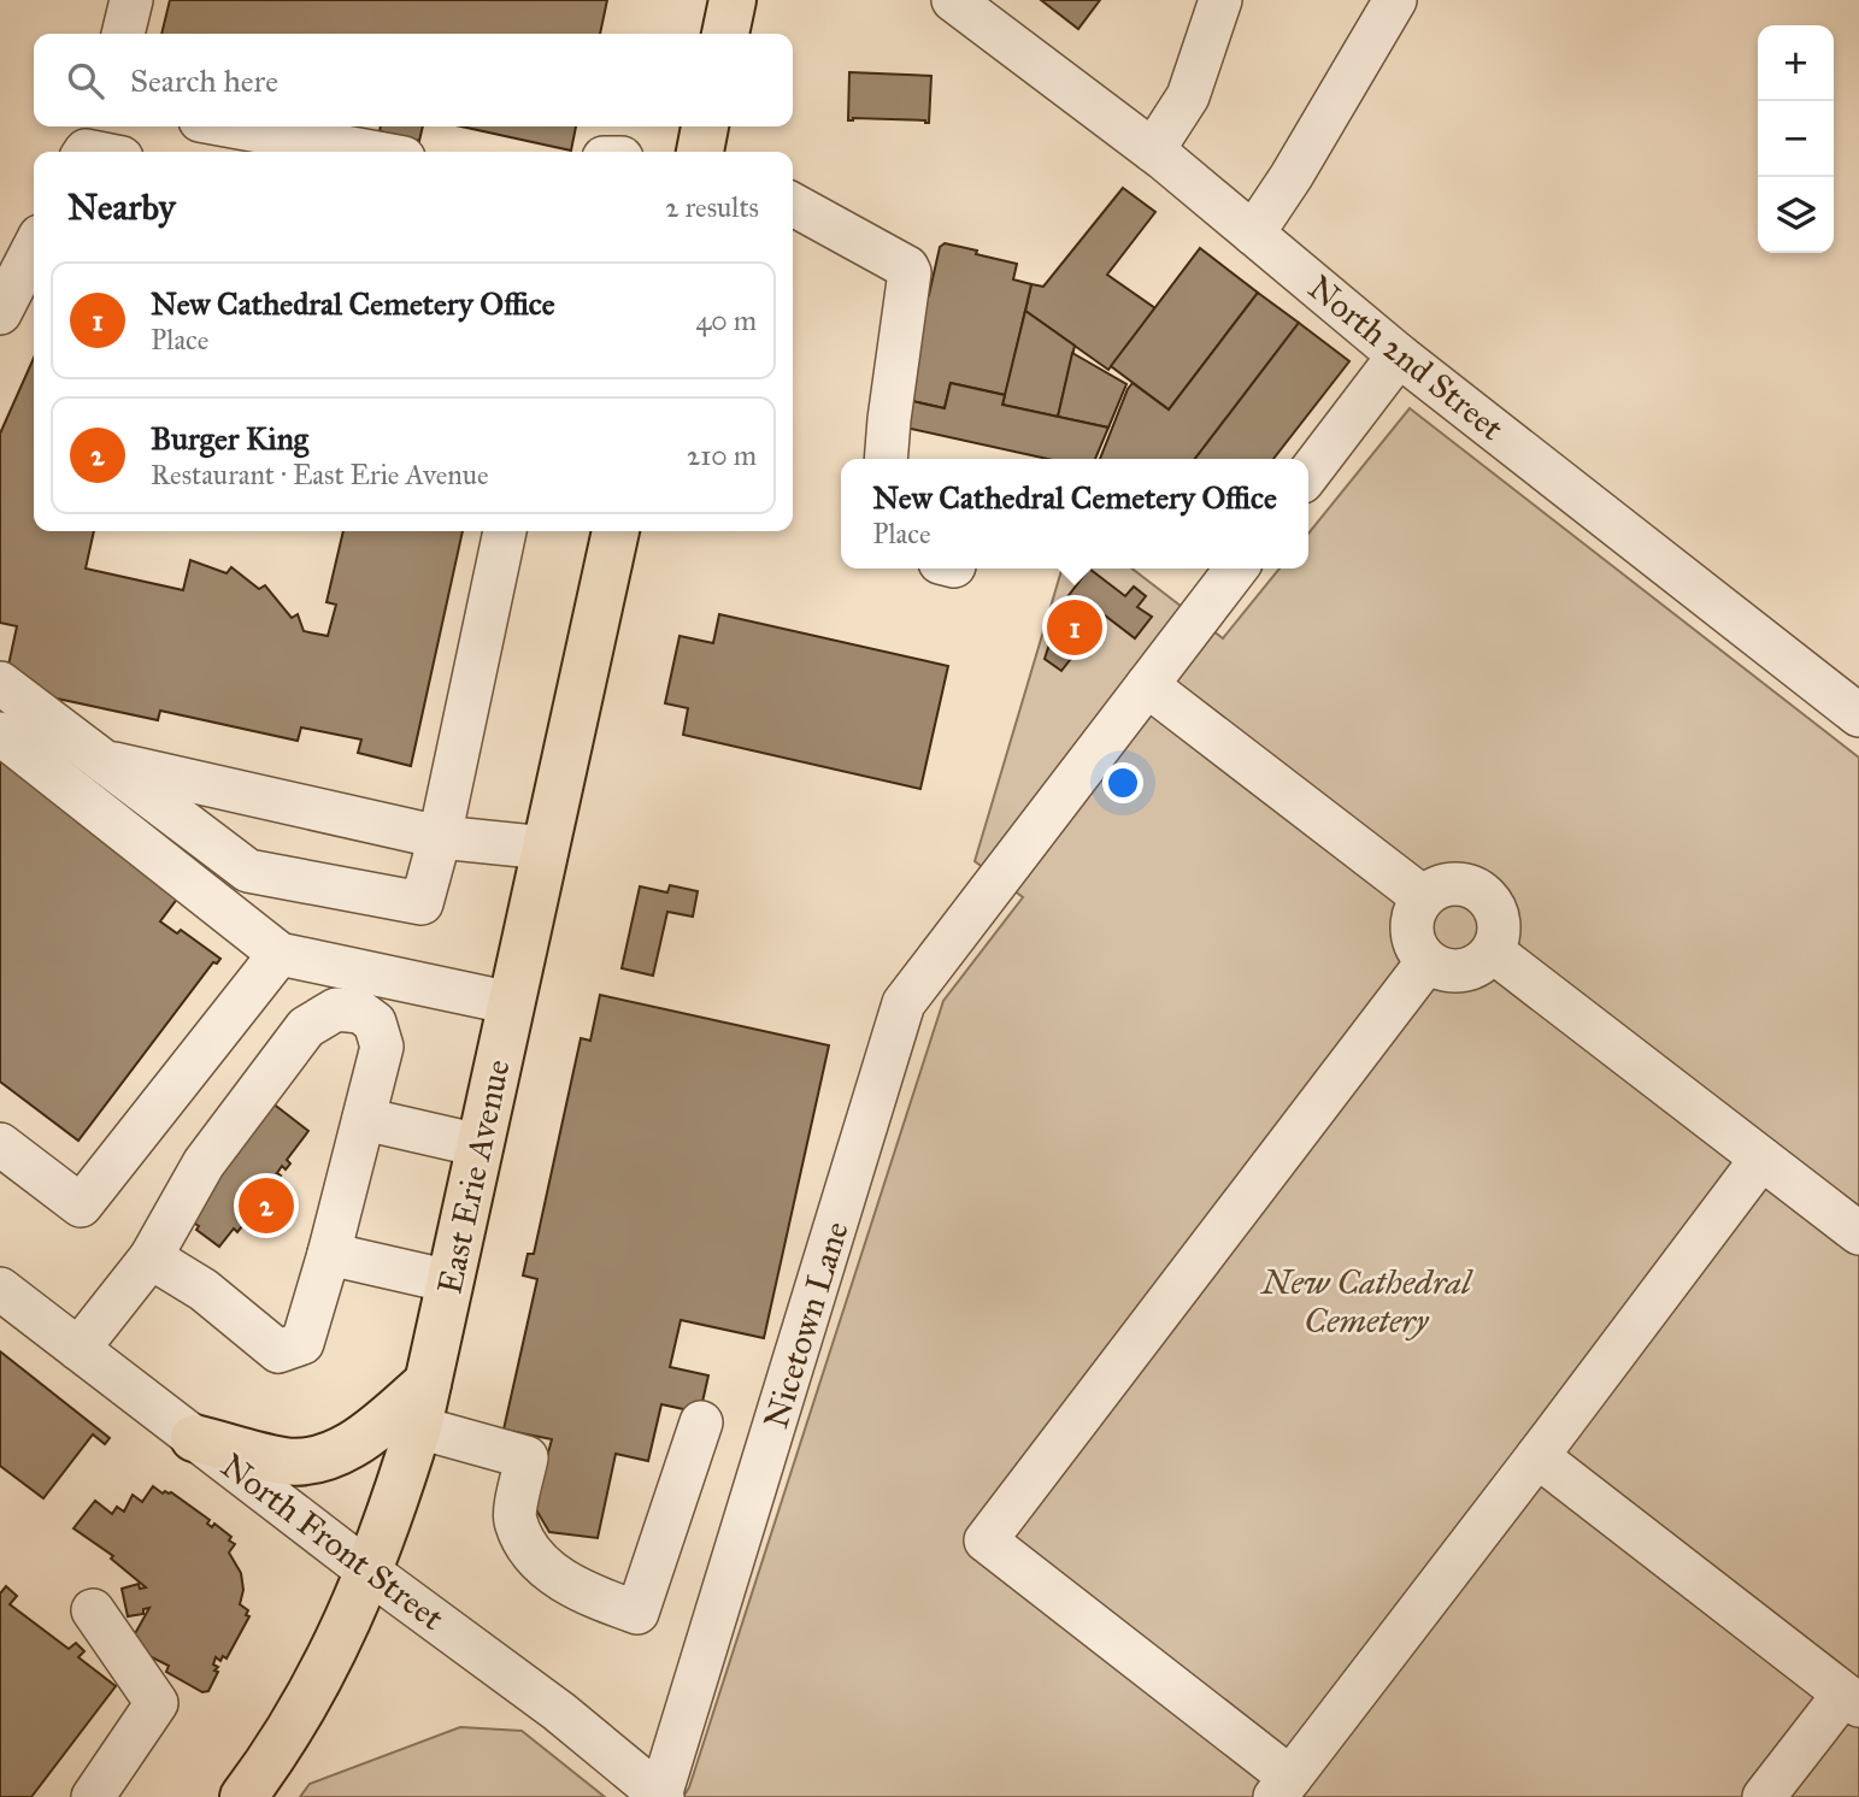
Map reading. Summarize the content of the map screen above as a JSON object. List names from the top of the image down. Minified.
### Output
{"streets":{"main road":["East Erie Avenue"],"street":["North 2nd Street","Nicetown Lane","North Front Street"]},"crossings":[["East Erie Avenue","North Front Street"],["Nicetown Lane","North Front Street"]],"parks":["New Cathedral Cemetery"],"page":{"map_buttons":["+","−"],"search":"Search here","heading":["Nearby","2 results"],"list":[{"mark":"1","name":"New Cathedral Cemetery Office","note":"Place","value":"40 m"},{"mark":"2","name":"Burger King","note":"Restaurant · East Erie Avenue","value":"210 m"}],"popup":["New Cathedral Cemetery Office","Place"],"pins":["1","2"]}}
